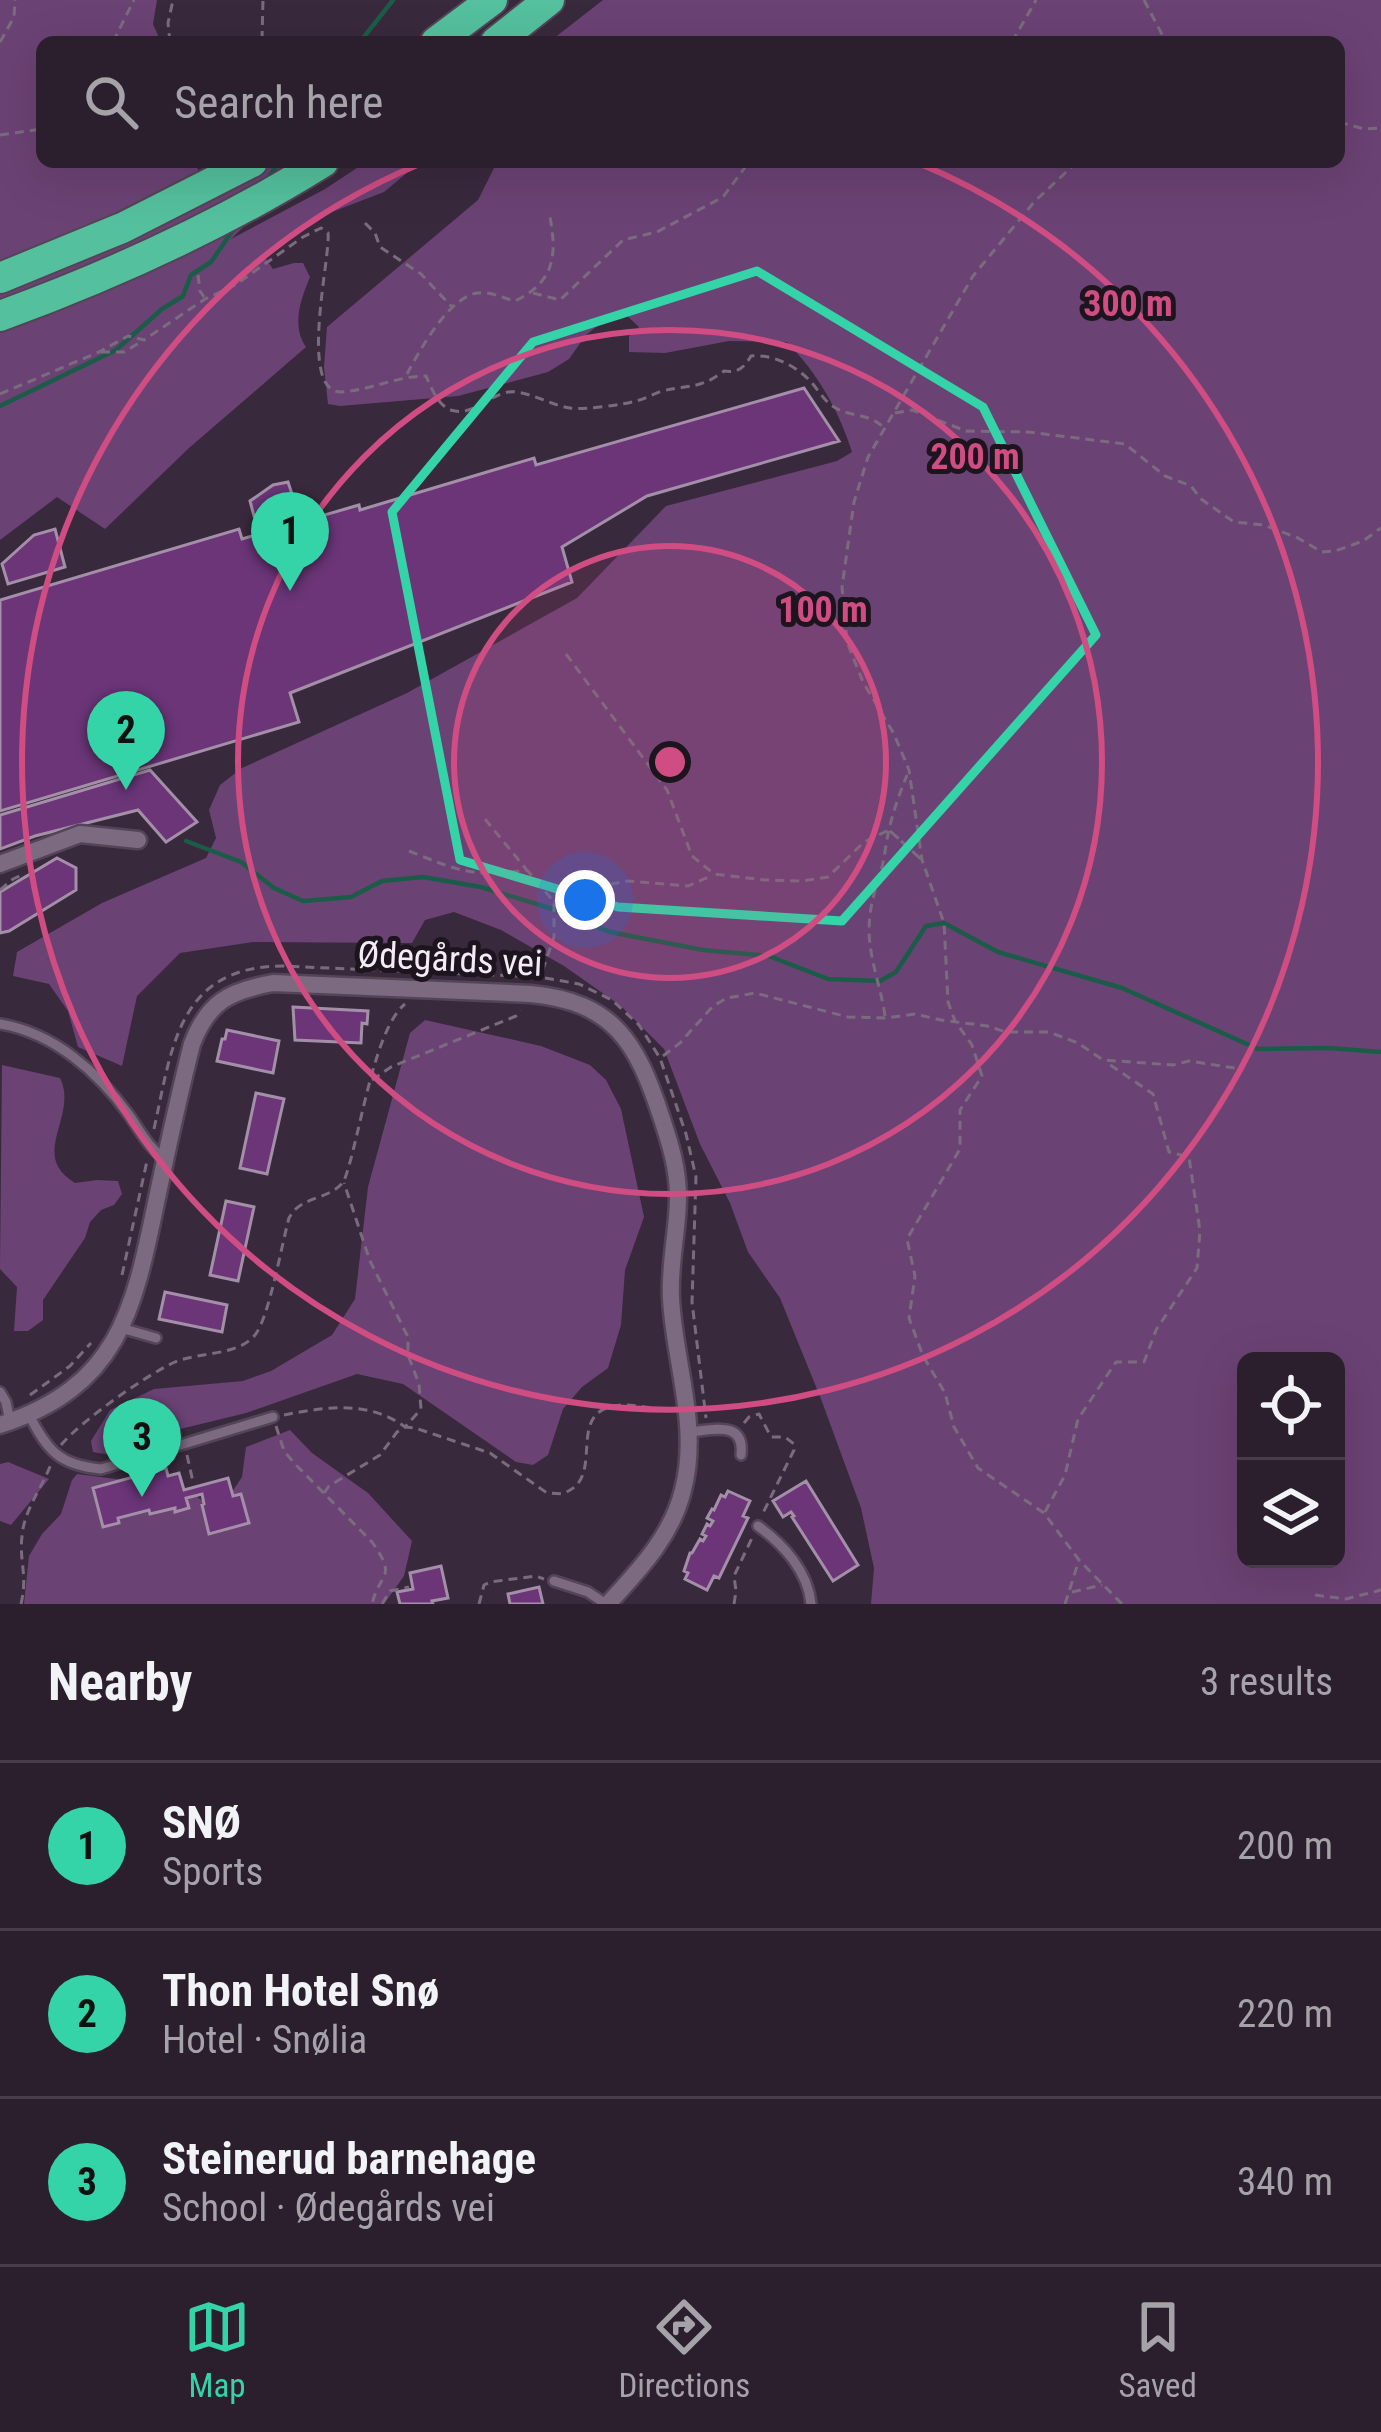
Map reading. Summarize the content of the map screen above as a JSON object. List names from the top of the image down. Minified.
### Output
{"streets":{"street":["Ødegårds vei"]},"page":{"search":"Search here","pins":["1","2","3"],"heading":["Nearby","3 results"],"list":[{"mark":"1","name":"SNØ","note":"Sports","value":"200 m"},{"mark":"2","name":"Thon Hotel Snø","note":"Hotel · Snølia","value":"220 m"},{"mark":"3","name":"Steinerud barnehage","note":"School · Ødegårds vei","value":"340 m"}],"nav":["Map","Directions","Saved"]},"rings":["300 m","200 m","100 m"]}
